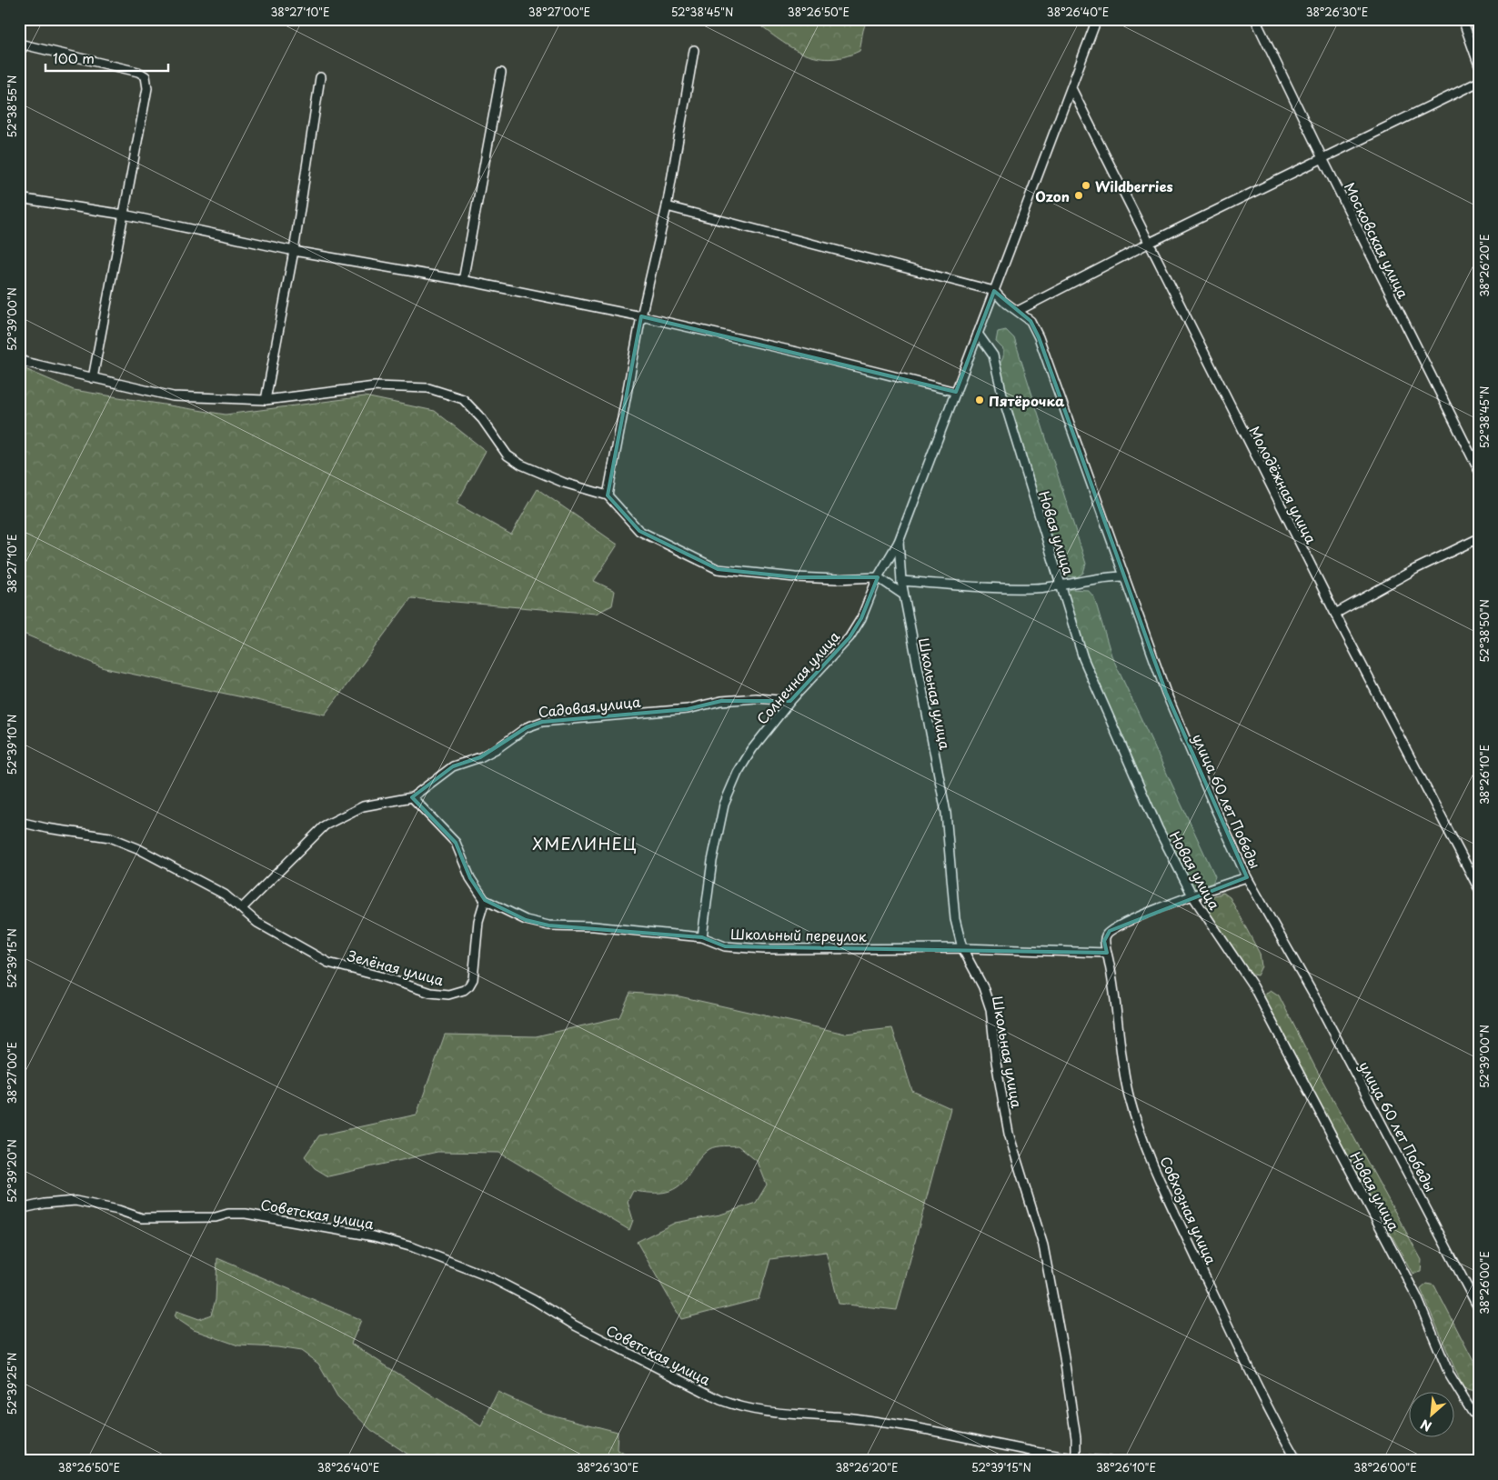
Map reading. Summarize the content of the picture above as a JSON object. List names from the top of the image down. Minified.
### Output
{"streets":{"street":["Московская улица","Молодёжная улица","Новая улица","Солнечная улица","Школьная улица","Садовая улица","улица 60 лет Победы","Школьный переулок","Зелёная улица","Совхозная улица","Советская улица"]},"crossings":[["Молодёжная улица","Солнечная улица"],["Новая улица","Солнечная улица"],["Солнечная улица","Школьная улица"],["Солнечная улица","Садовая улица"],["Солнечная улица","улица 60 лет Победы"],["Солнечная улица","Школьный переулок"],["Школьная улица","Школьный переулок"],["Школьная улица","Советская улица"],["Школьный переулок","Зелёная улица"],["Школьный переулок","Совхозная улица"]],"districts":["ХМЕЛИНЕЦ"],"places":["Wildberries","Ozon","Пятёрочка"],"scale_bar":"100 m","north":"bottom left","coordinates":["38°27'10\"E","38°27'00\"E","52°38'45\"N","38°26'50\"E","38°26'40\"E","38°26'30\"E","52°38'55\"N","38°26'20\"E","52°39'00\"N","52°38'50\"N","52°39'10\"N","38°26'10\"E","52°39'15\"N","52°39'20\"N","38°26'00\"E","52°39'25\"N"]}
